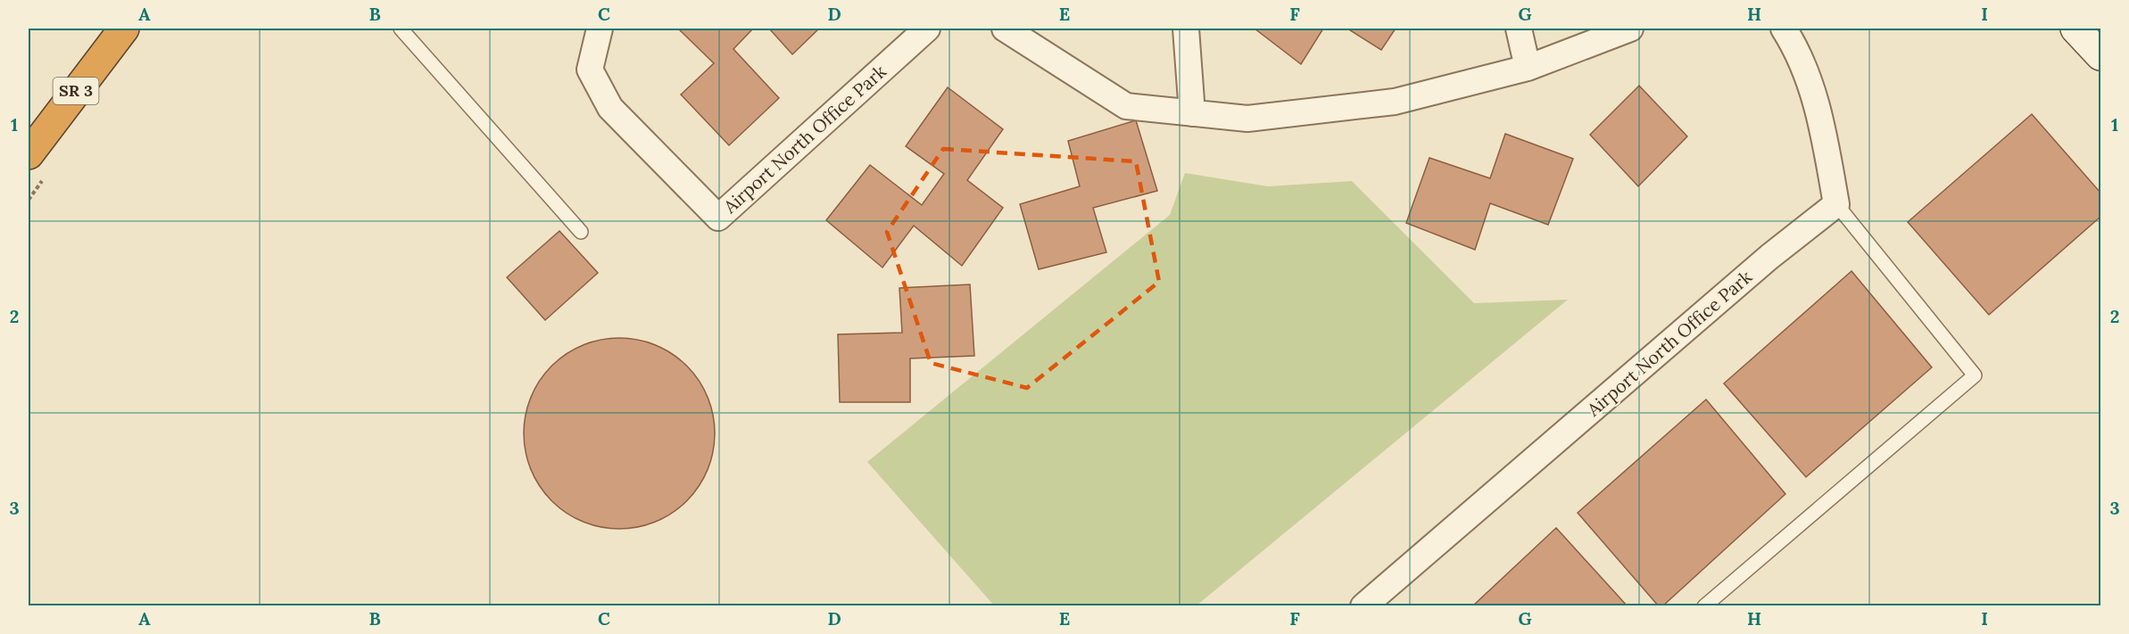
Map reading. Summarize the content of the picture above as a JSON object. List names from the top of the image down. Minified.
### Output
{"streets":{"highway":["SR 3"],"street":["Airport North Office Park"]},"grid":{"columns":["A","B","C","D","E","F","G","H","I"],"rows":["1","2","3"]}}
